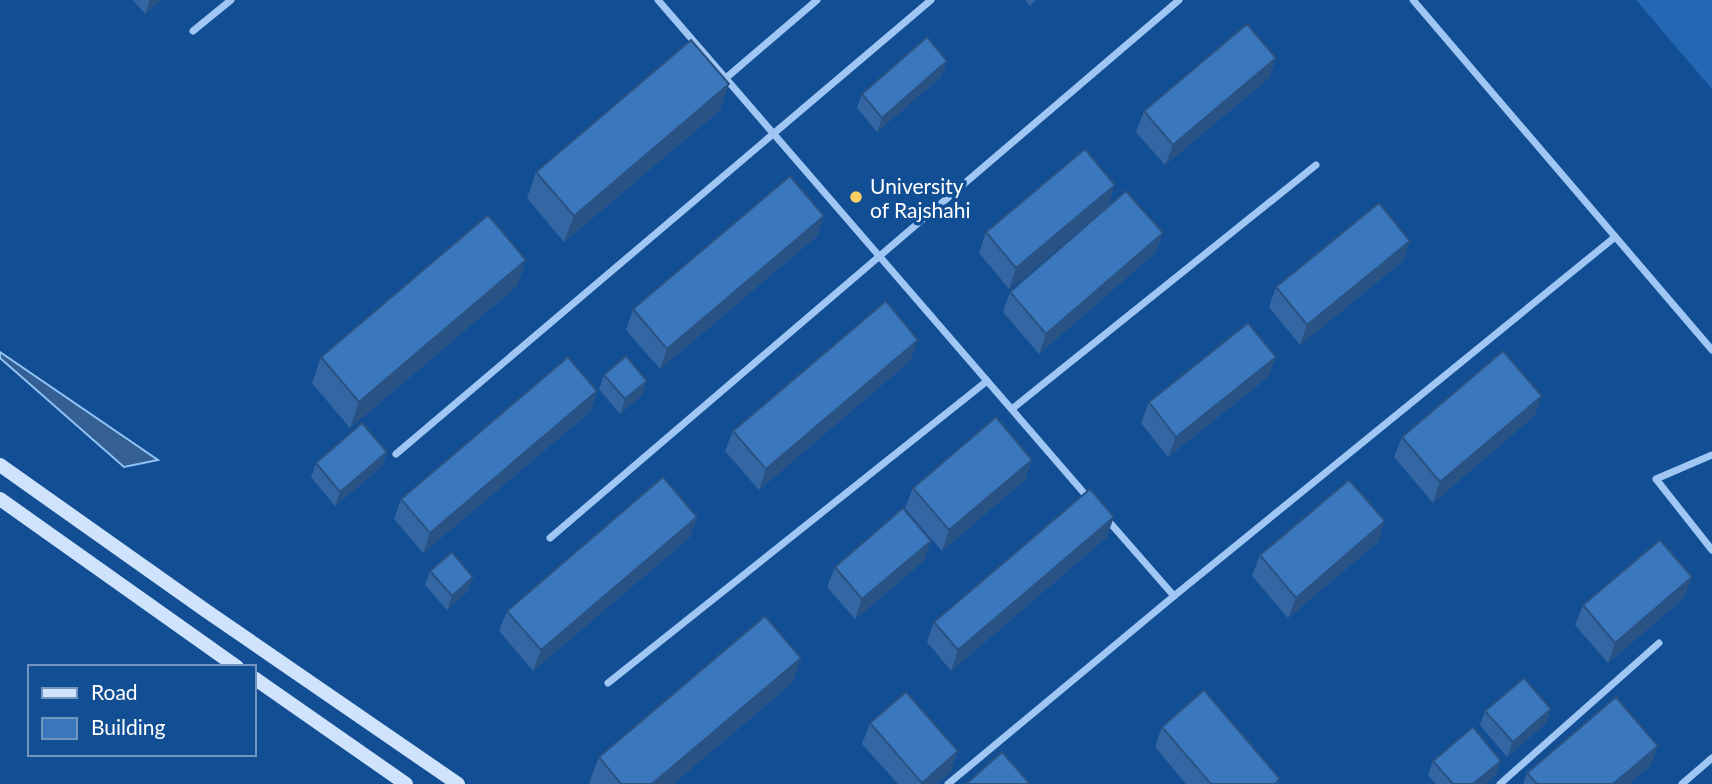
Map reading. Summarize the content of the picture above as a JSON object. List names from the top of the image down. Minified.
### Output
{"places":["University of Rajshahi"],"legend":["Road","Building"]}
